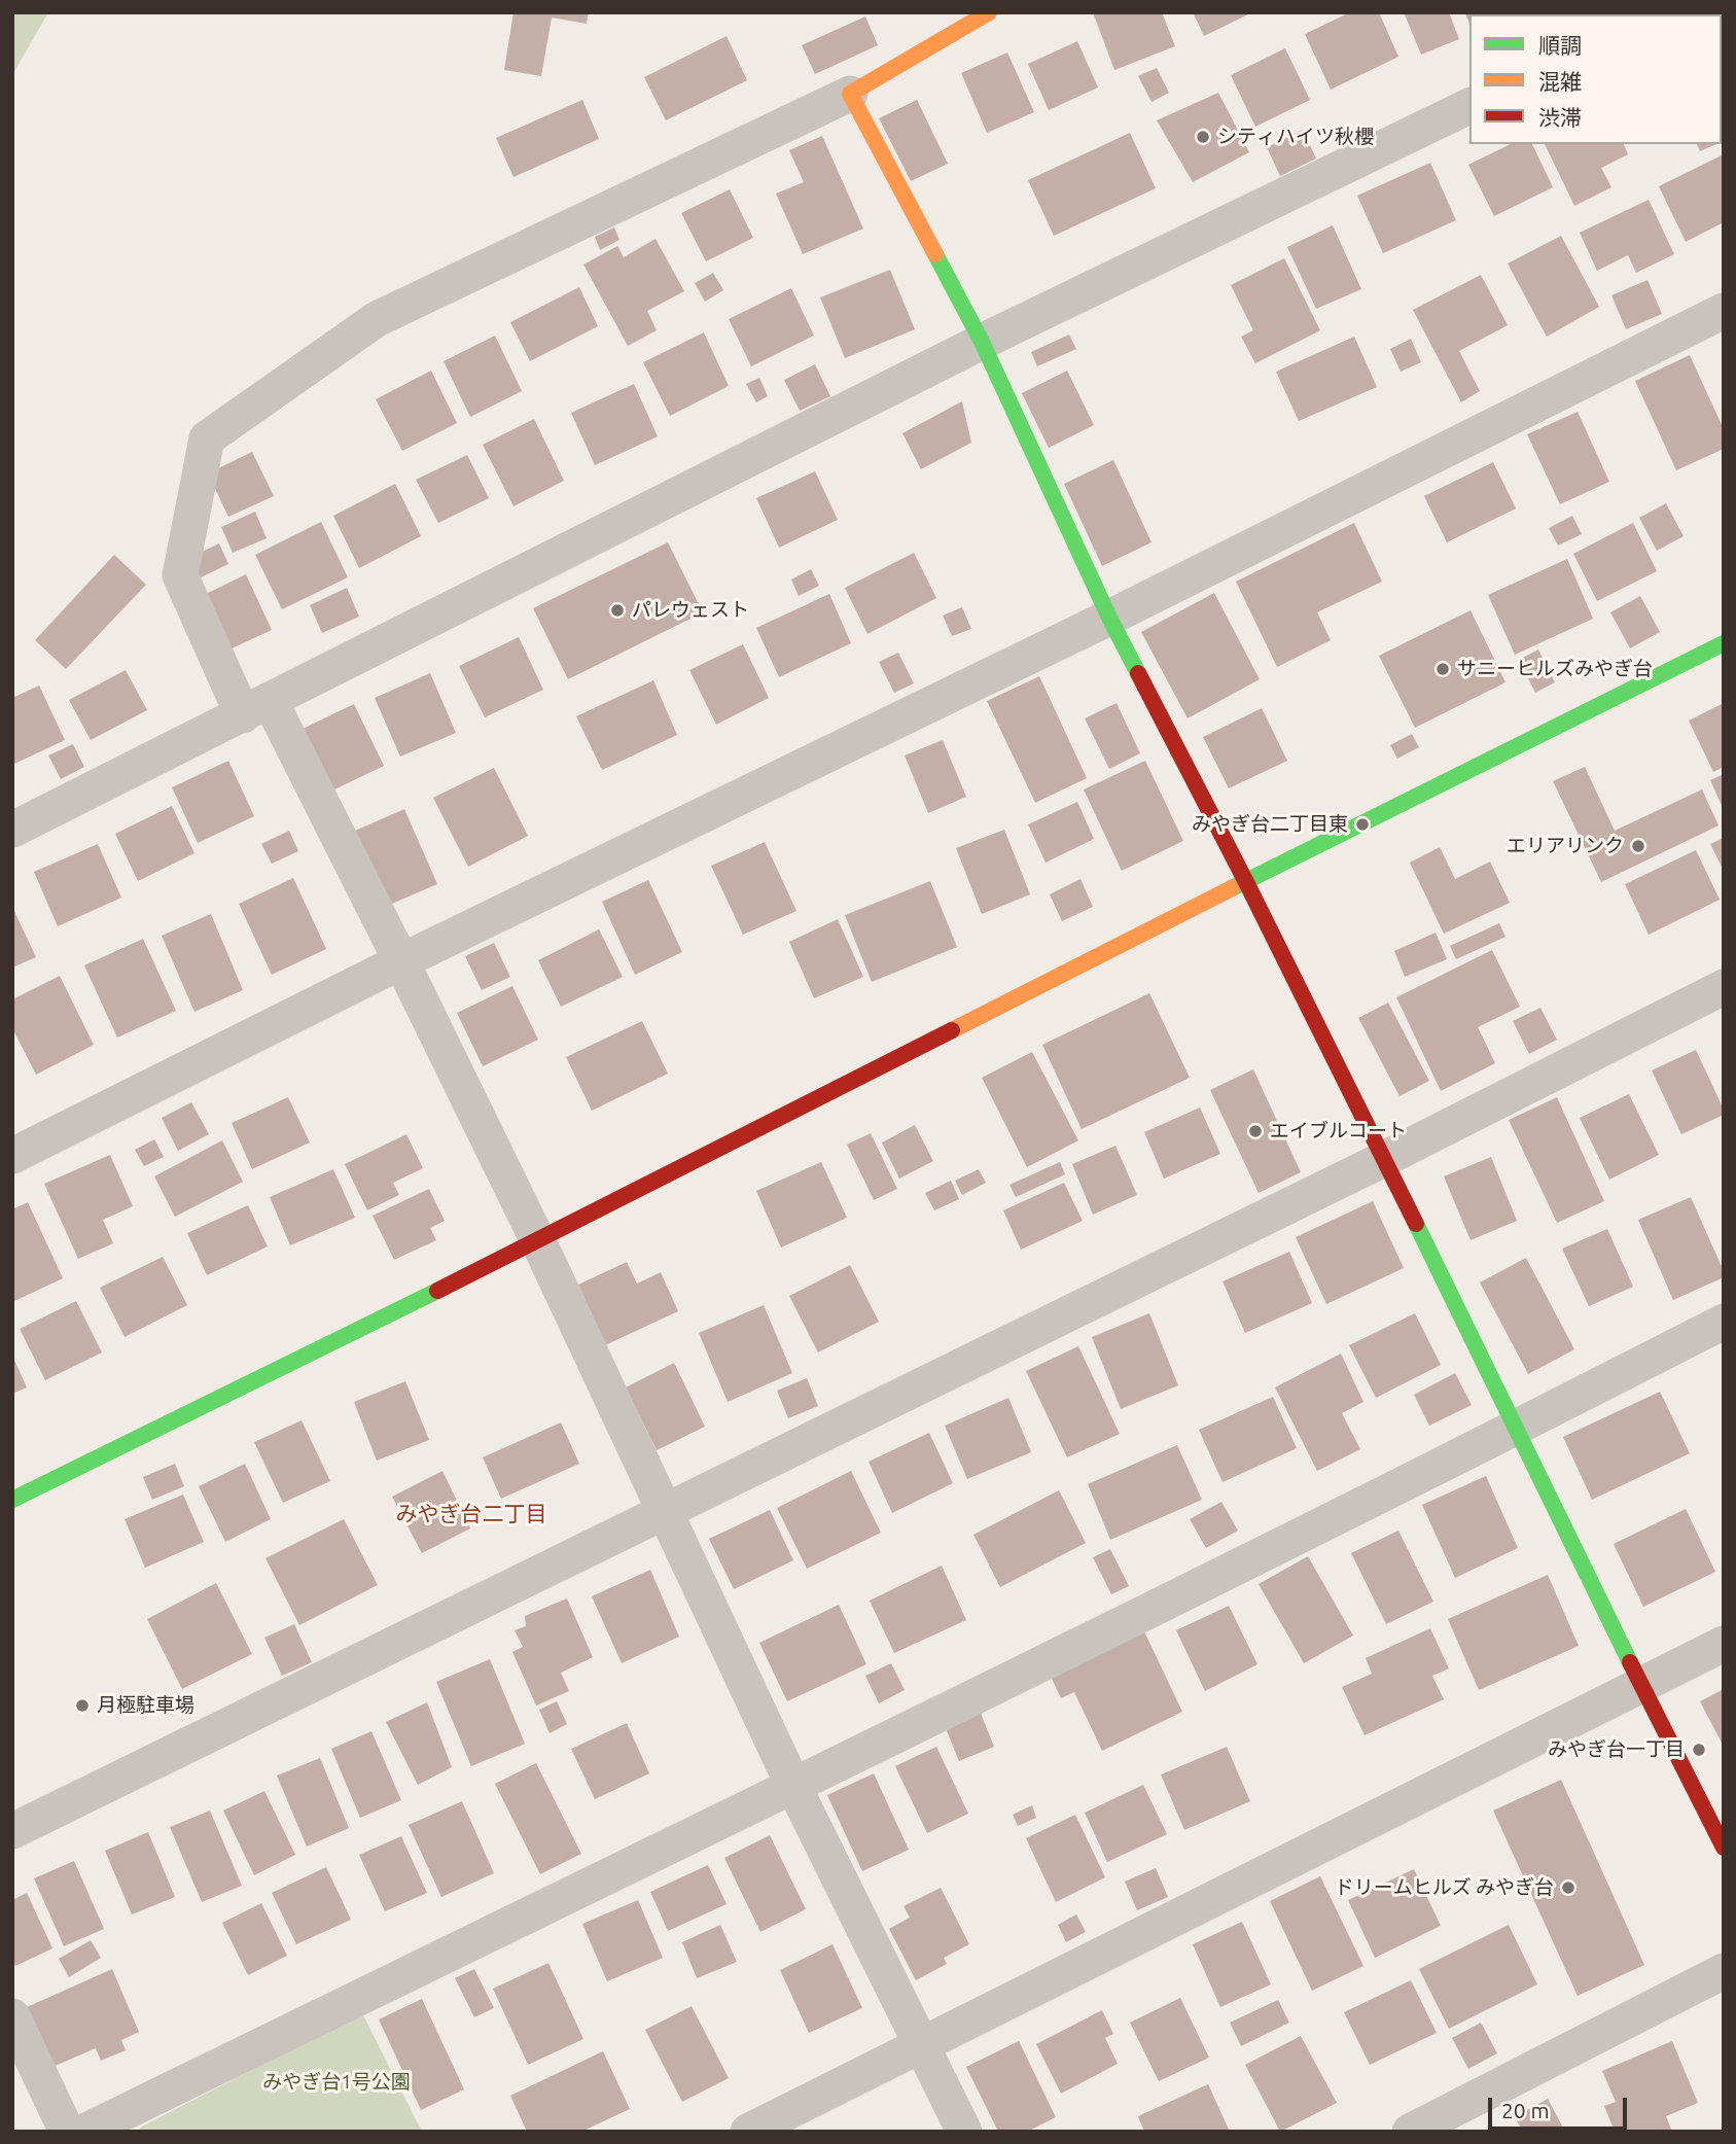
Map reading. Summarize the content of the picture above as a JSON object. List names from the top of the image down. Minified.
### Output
{"districts":["みやぎ台二丁目"],"parks":["みやぎ台1号公園"],"places":["シティハイツ秋櫻","パレウェスト","サニーヒルズみやぎ台","みやぎ台二丁目東","エリアリンク","エイブルコート","月極駐車場","みやぎ台一丁目","ドリームヒルズ みやぎ台"],"legend":["順調","混雑","渋滞"],"scale_bar":"20 m"}
